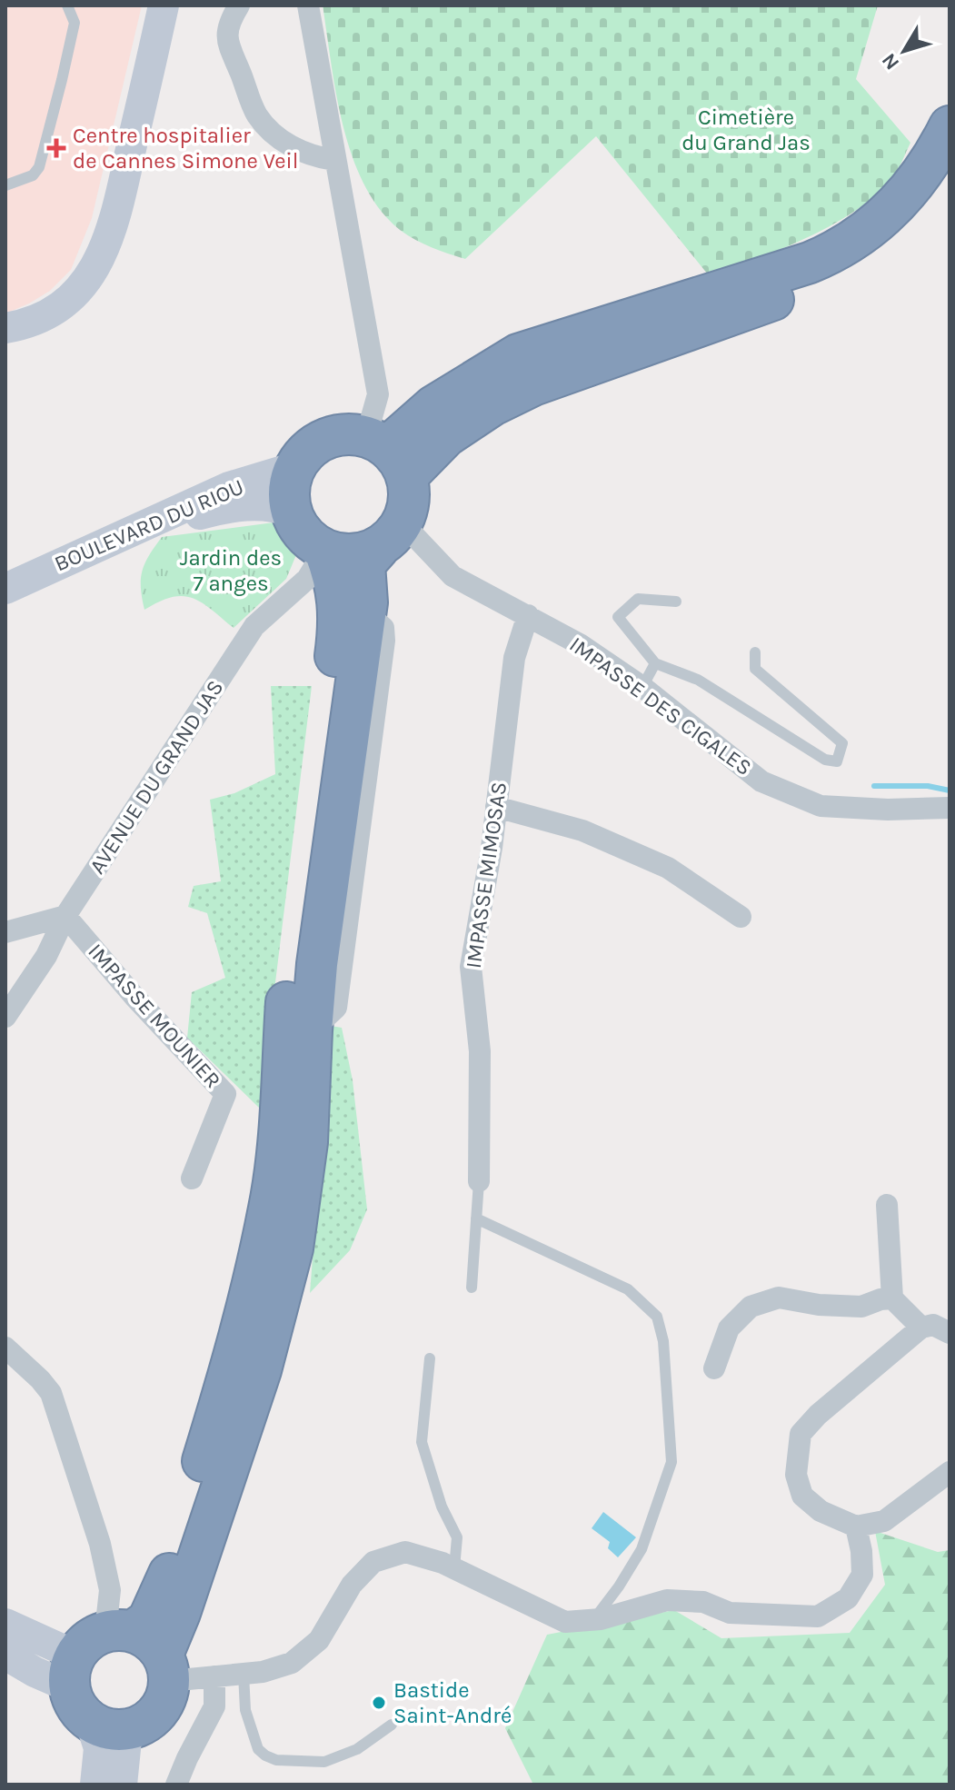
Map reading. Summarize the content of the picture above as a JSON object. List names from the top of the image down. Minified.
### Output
{"streets":{"street":["BOULEVARD DU RIOU","IMPASSE DES CIGALES","AVENUE DU GRAND JAS","IMPASSE MIMOSAS","IMPASSE MOUNIER"]},"crossings":[["BOULEVARD DU RIOU","IMPASSE DES CIGALES"],["BOULEVARD DU RIOU","AVENUE DU GRAND JAS"],["IMPASSE DES CIGALES","AVENUE DU GRAND JAS"],["IMPASSE DES CIGALES","IMPASSE MIMOSAS"],["AVENUE DU GRAND JAS","IMPASSE MOUNIER"]],"parks":["Cimetière du Grand Jas","Jardin des 7 anges"],"places":{"health":["Centre hospitalier de Cannes Simone Veil"],"other":["Bastide Saint-André"]},"north":"bottom left"}
